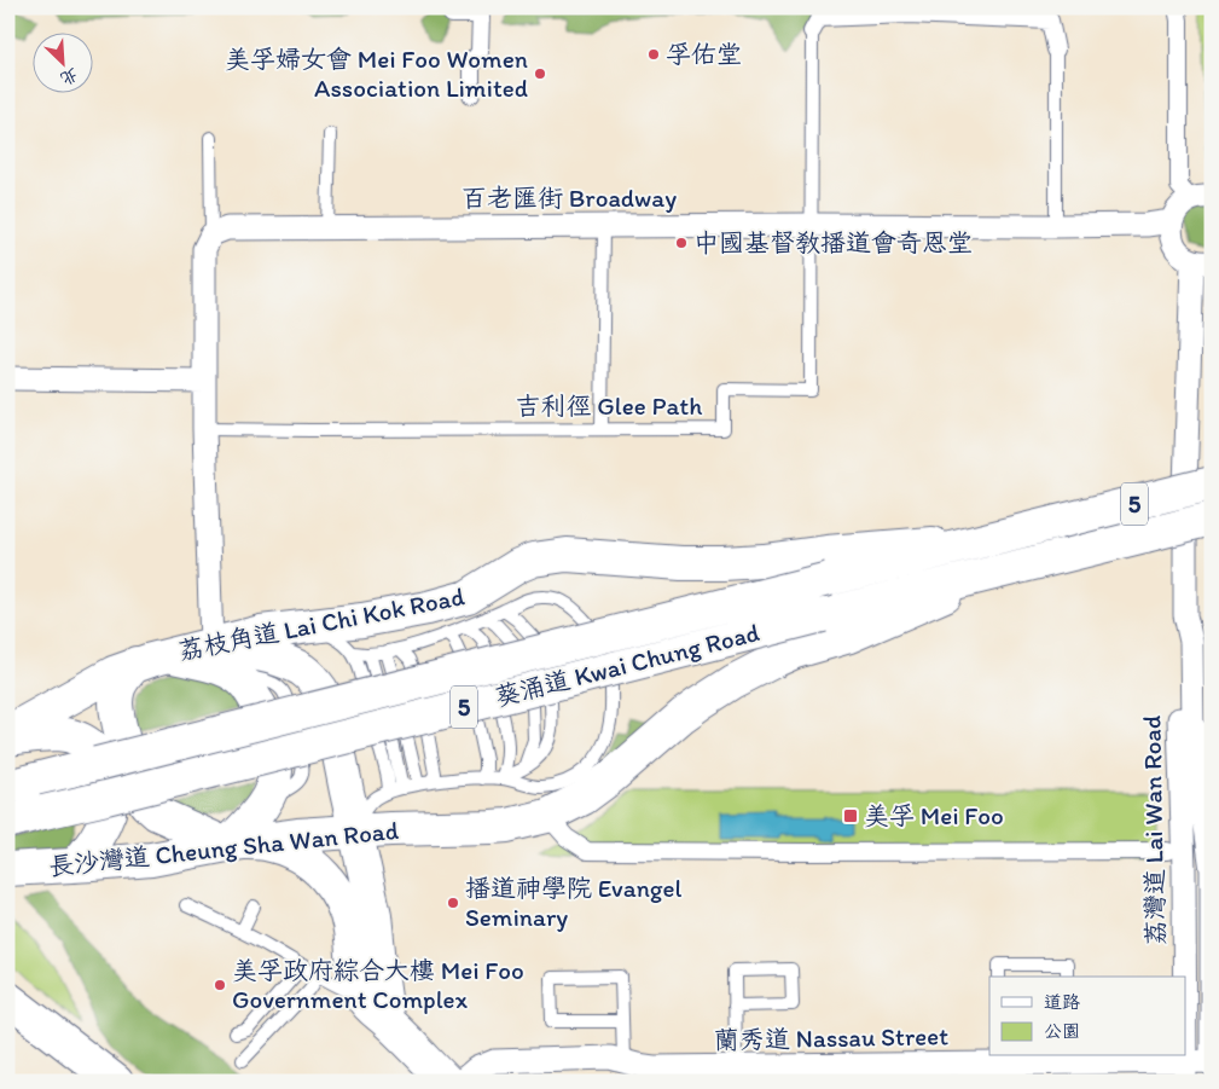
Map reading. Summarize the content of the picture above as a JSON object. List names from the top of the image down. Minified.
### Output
{"streets":{"main road":["5","荔枝角道 Lai Chi Kok Road","葵涌道 Kwai Chung Road","長沙灣道 Cheung Sha Wan Road"],"street":["百老匯街 Broadway","荔灣道 Lai Wan Road","蘭秀道 Nassau Street"],"lane":["吉利徑 Glee Path"]},"crossings":[["百老匯街 Broadway","吉利徑 Glee Path"],["百老匯街 Broadway","荔灣道 Lai Wan Road"],["荔枝角道 Lai Chi Kok Road","葵涌道 Kwai Chung Road"],["葵涌道 Kwai Chung Road","長沙灣道 Cheung Sha Wan Road"],["荔灣道 Lai Wan Road","蘭秀道 Nassau Street"]],"places":{"other":["孚佑堂","美孚婦女會 Mei Foo Women Association Limited","中國基督教播道會奇恩堂","播道神學院 Evangel Seminary","美孚政府綜合大樓 Mei Foo Government Complex"],"transit":["美孚 Mei Foo"]},"legend":["道路","公園"],"north":"bottom right"}
